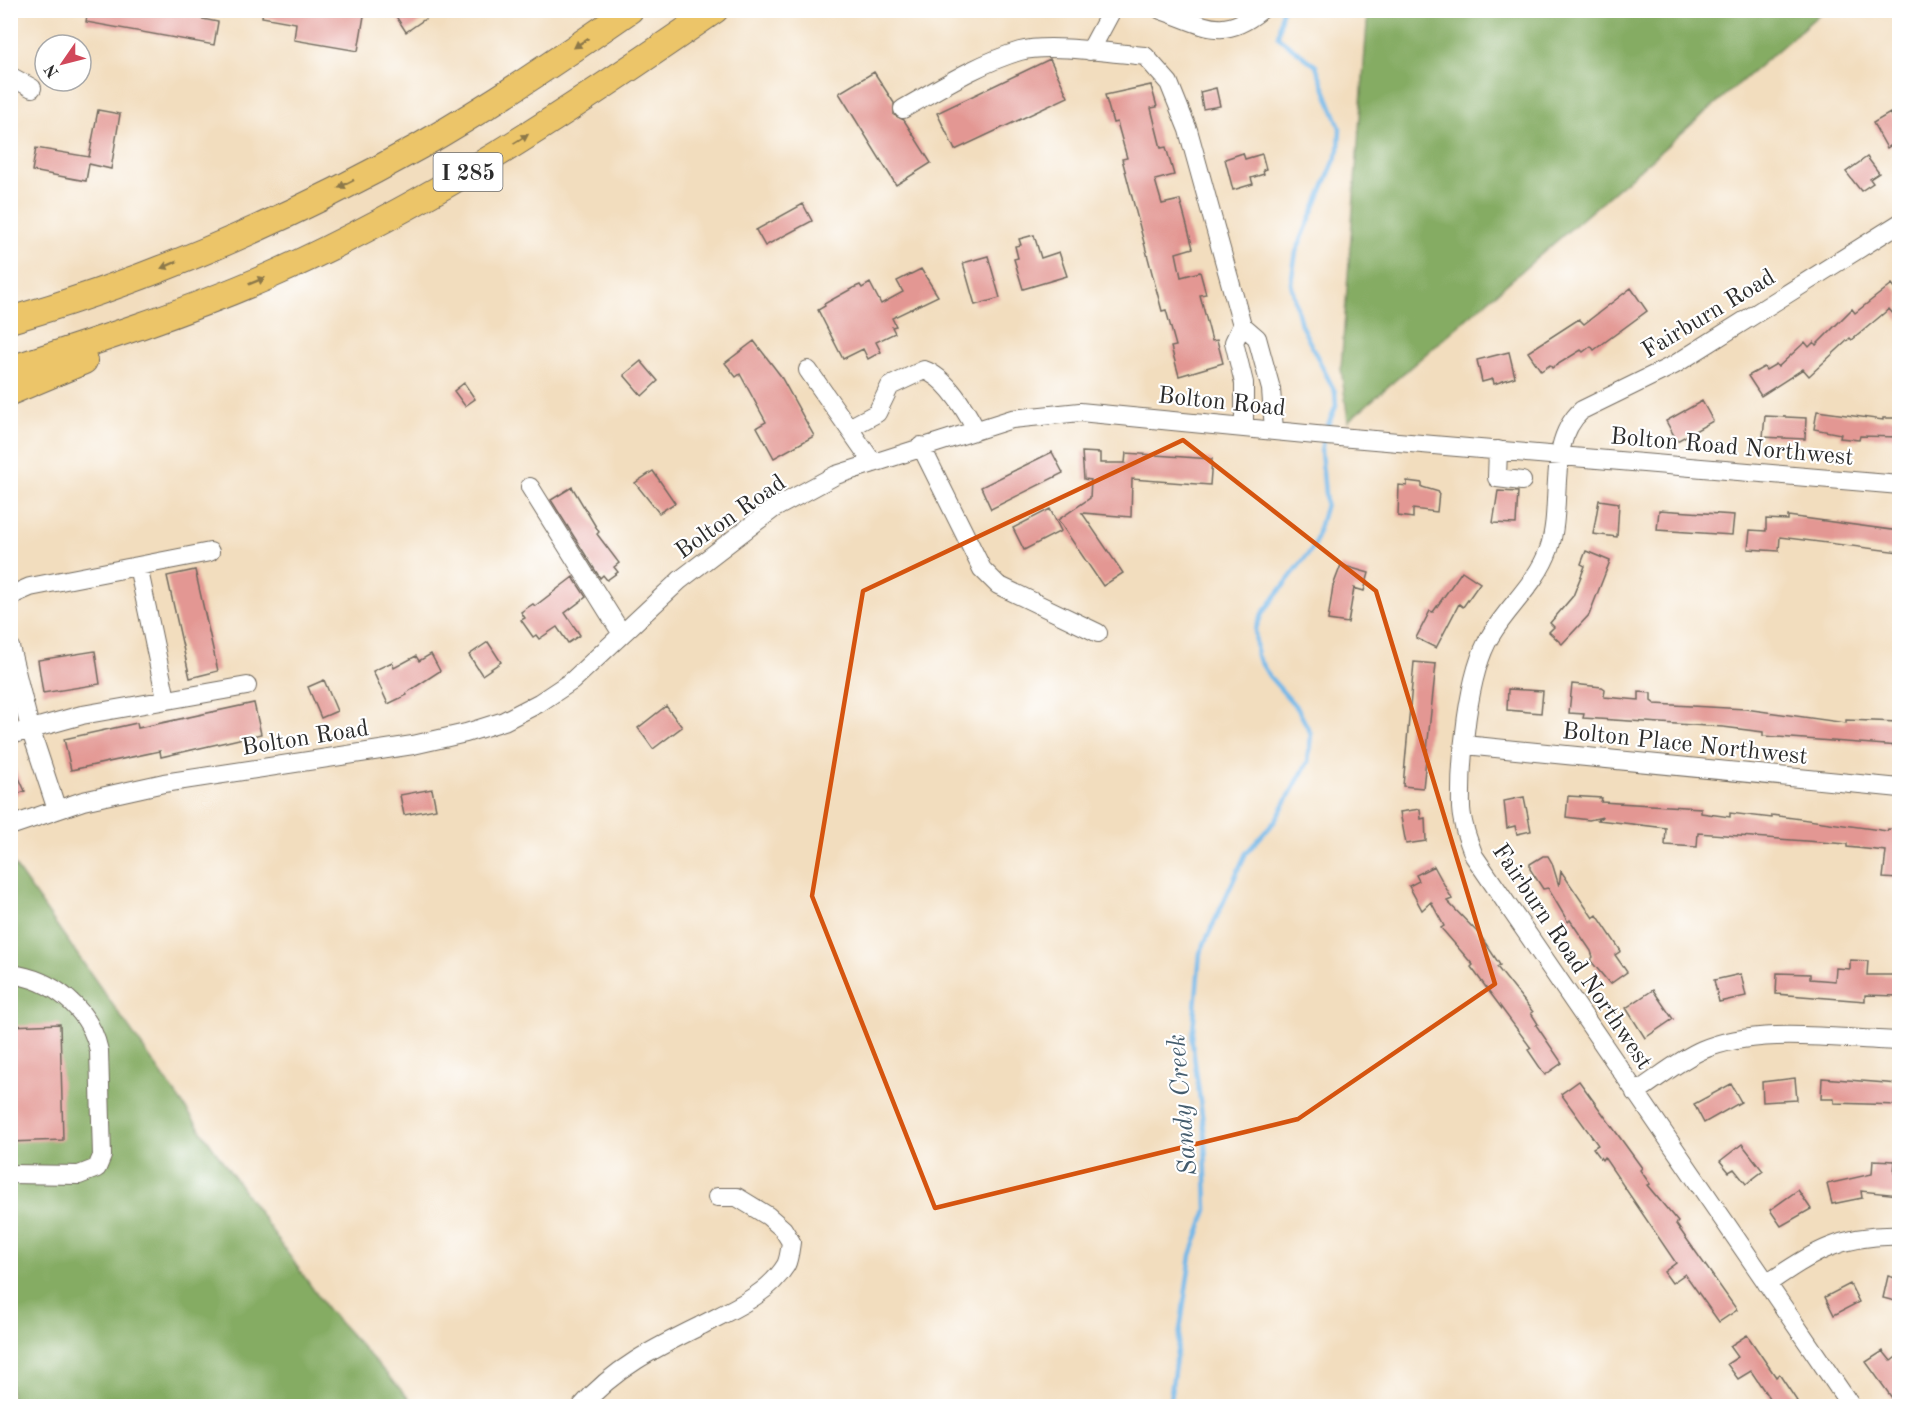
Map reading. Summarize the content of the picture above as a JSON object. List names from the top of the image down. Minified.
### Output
{"streets":{"highway":["I 285"],"street":["Fairburn Road","Bolton Road","Bolton Road Northwest","Bolton Place Northwest","Fairburn Road Northwest"]},"crossings":[["Fairburn Road","Bolton Road"],["Fairburn Road","Bolton Road Northwest"],["Fairburn Road","Fairburn Road Northwest"],["Bolton Road","Bolton Road Northwest"],["Bolton Road","Fairburn Road Northwest"],["Bolton Road Northwest","Fairburn Road Northwest"],["Bolton Place Northwest","Fairburn Road Northwest"]],"water":["Sandy Creek"],"north":"bottom left"}
